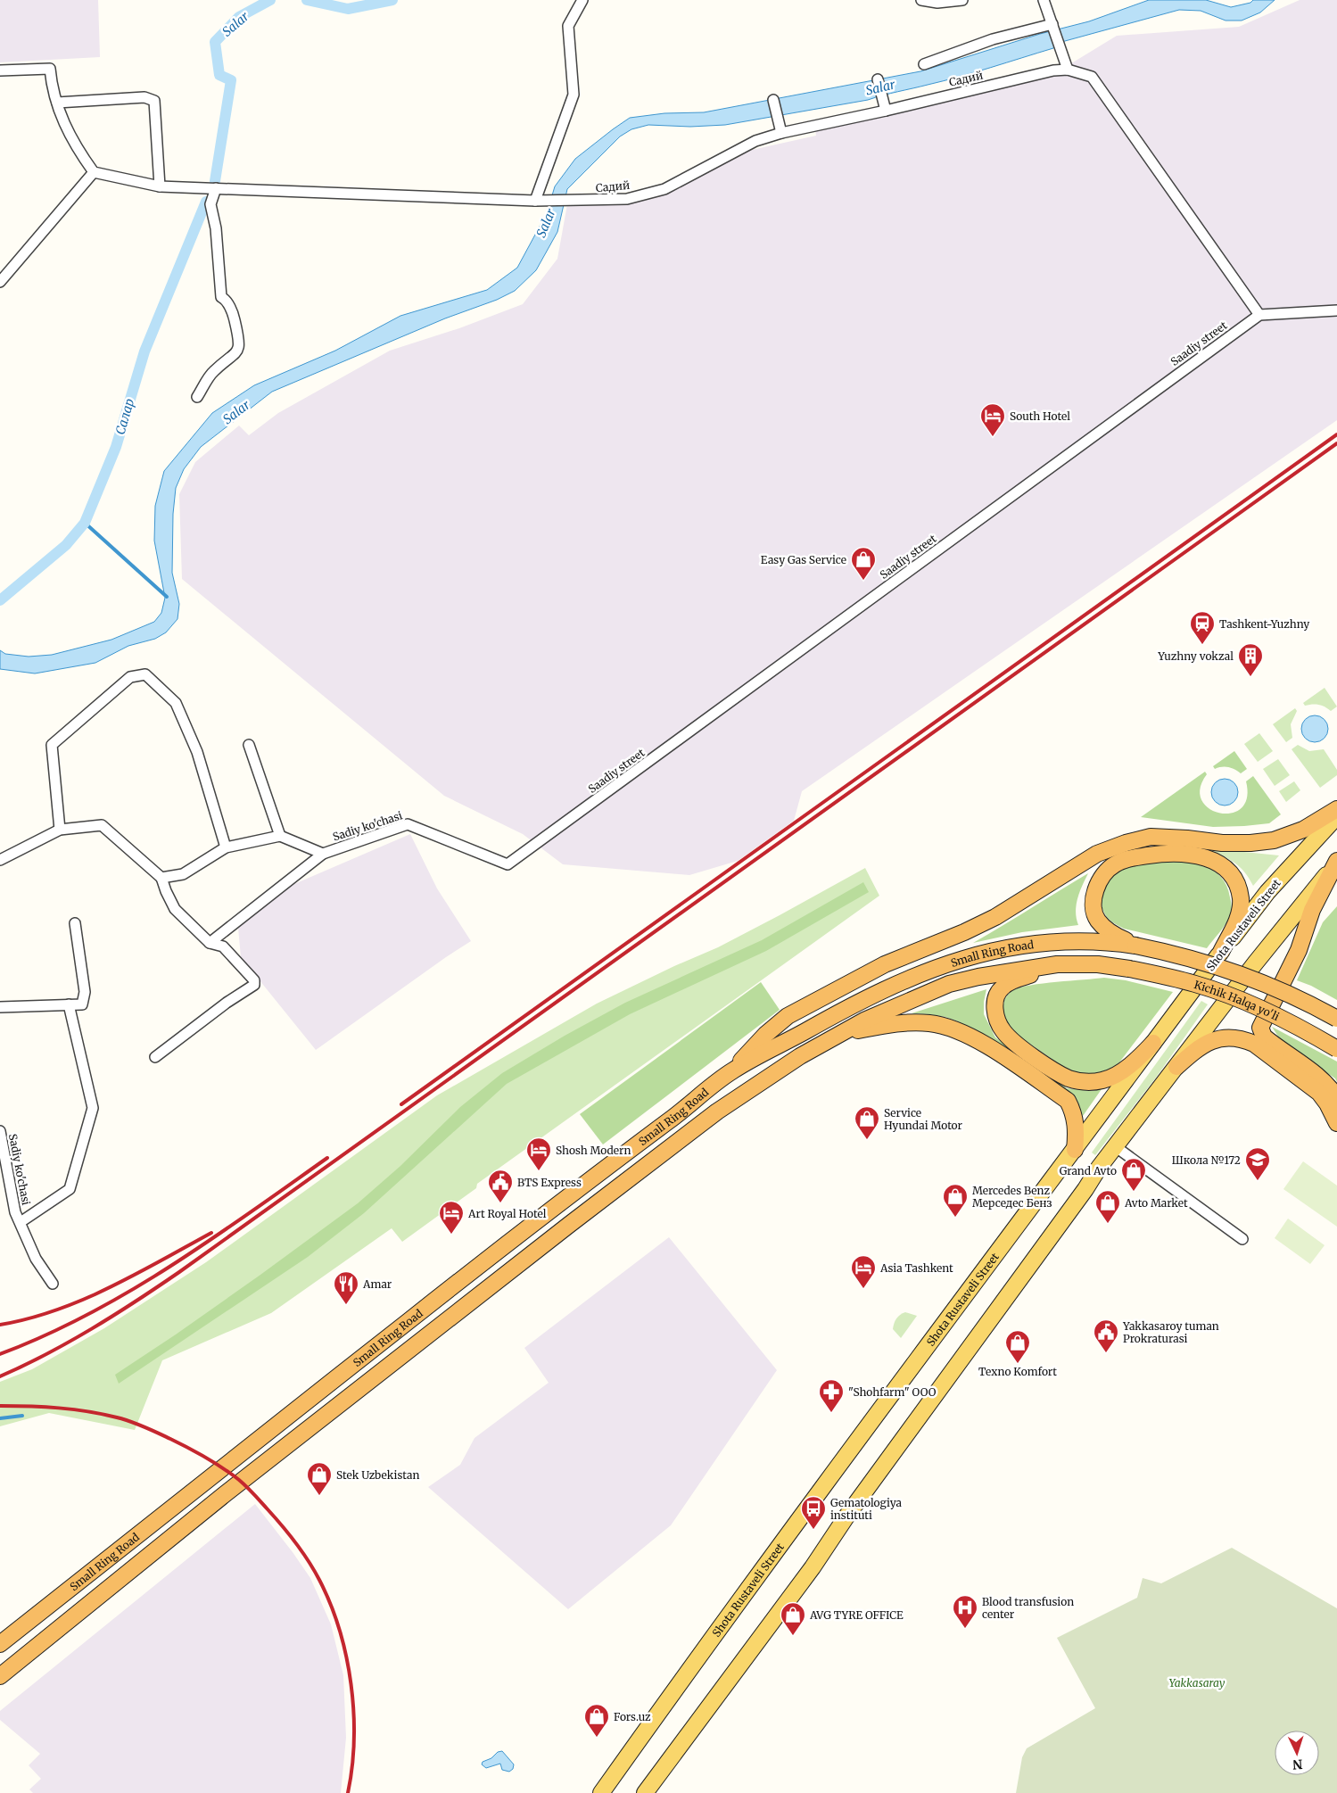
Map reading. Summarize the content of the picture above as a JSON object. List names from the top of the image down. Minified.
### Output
{"streets":{"highway":["Small Ring Road","Kichik Halqa yo'li"],"main road":["Shota Rustaveli Street"],"street":["Садий","Saadiy street","Sadiy ko'chasi"]},"crossings":[["Садий","Saadiy street"],["Saadiy street","Sadiy ko'chasi"],["Small Ring Road","Kichik Halqa yo'li"]],"water":["Salar","Салар"],"parks":["Yakkasaray"],"places":{"hotel":["South Hotel","Shosh Modern","Art Royal Hotel","Asia Tashkent"],"shop":["Easy Gas Service","Service Hyundai Motor","Grand Avto","Mercedes Benz Мерседес Бенз","Avto Market","Texno Komfort","Stek Uzbekistan","AVG TYRE OFFICE","Fors.uz"],"station":["Tashkent-Yuzhny"],"building":["Yuzhny vokzal"],"school or university":["Школа №172"],"public building":["BTS Express","Yakkasaroy tuman Prokraturasi"],"restaurant":["Amar"],"pharmacy":["\"Shohfarm\" OOO"],"bus stop":["Gematologiya instituti"],"hospital":["Blood transfusion center"]},"north":"bottom"}
